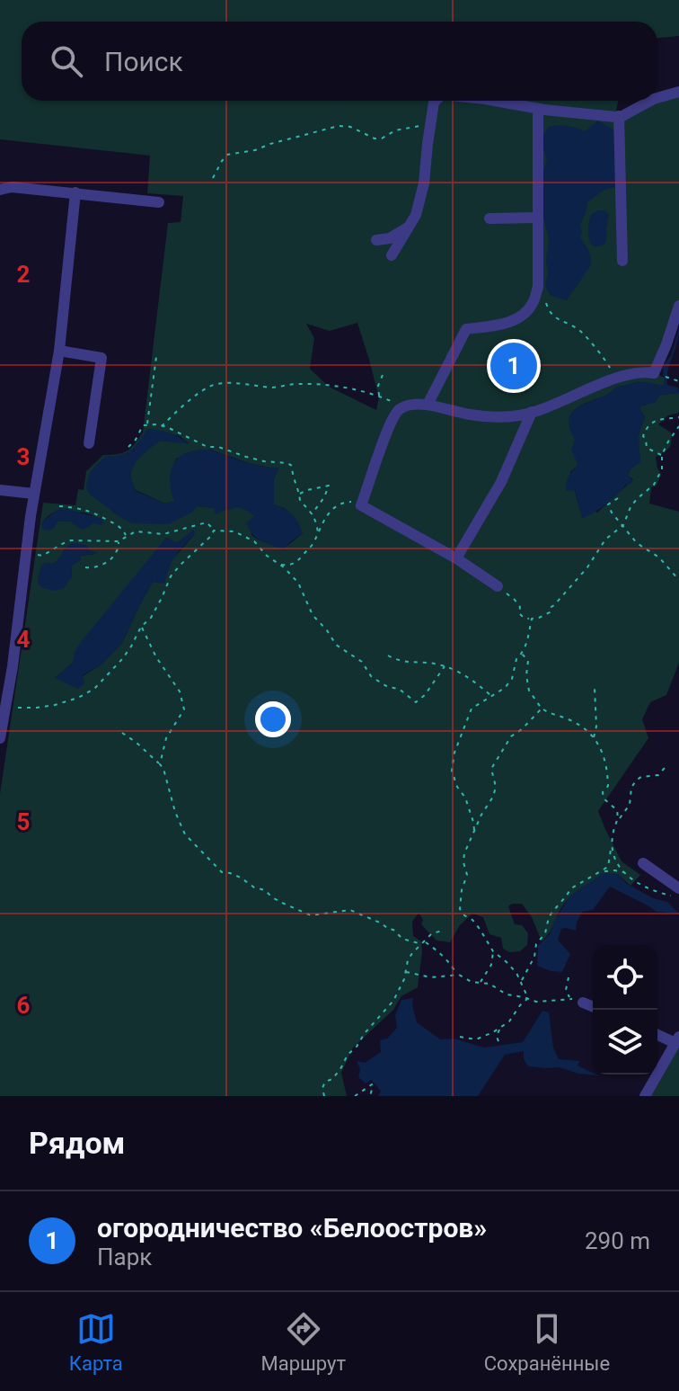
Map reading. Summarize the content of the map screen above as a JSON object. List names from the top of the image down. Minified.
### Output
{"page":{"search":"Поиск","pins":"1","heading":"Рядом","list":[{"mark":"1","name":"огородничество «Белоостров»","note":"Парк","value":"290 m"}],"nav":["Карта","Маршрут","Сохранённые"]},"grid":{"rows":["2","3","4","5","6"]}}
